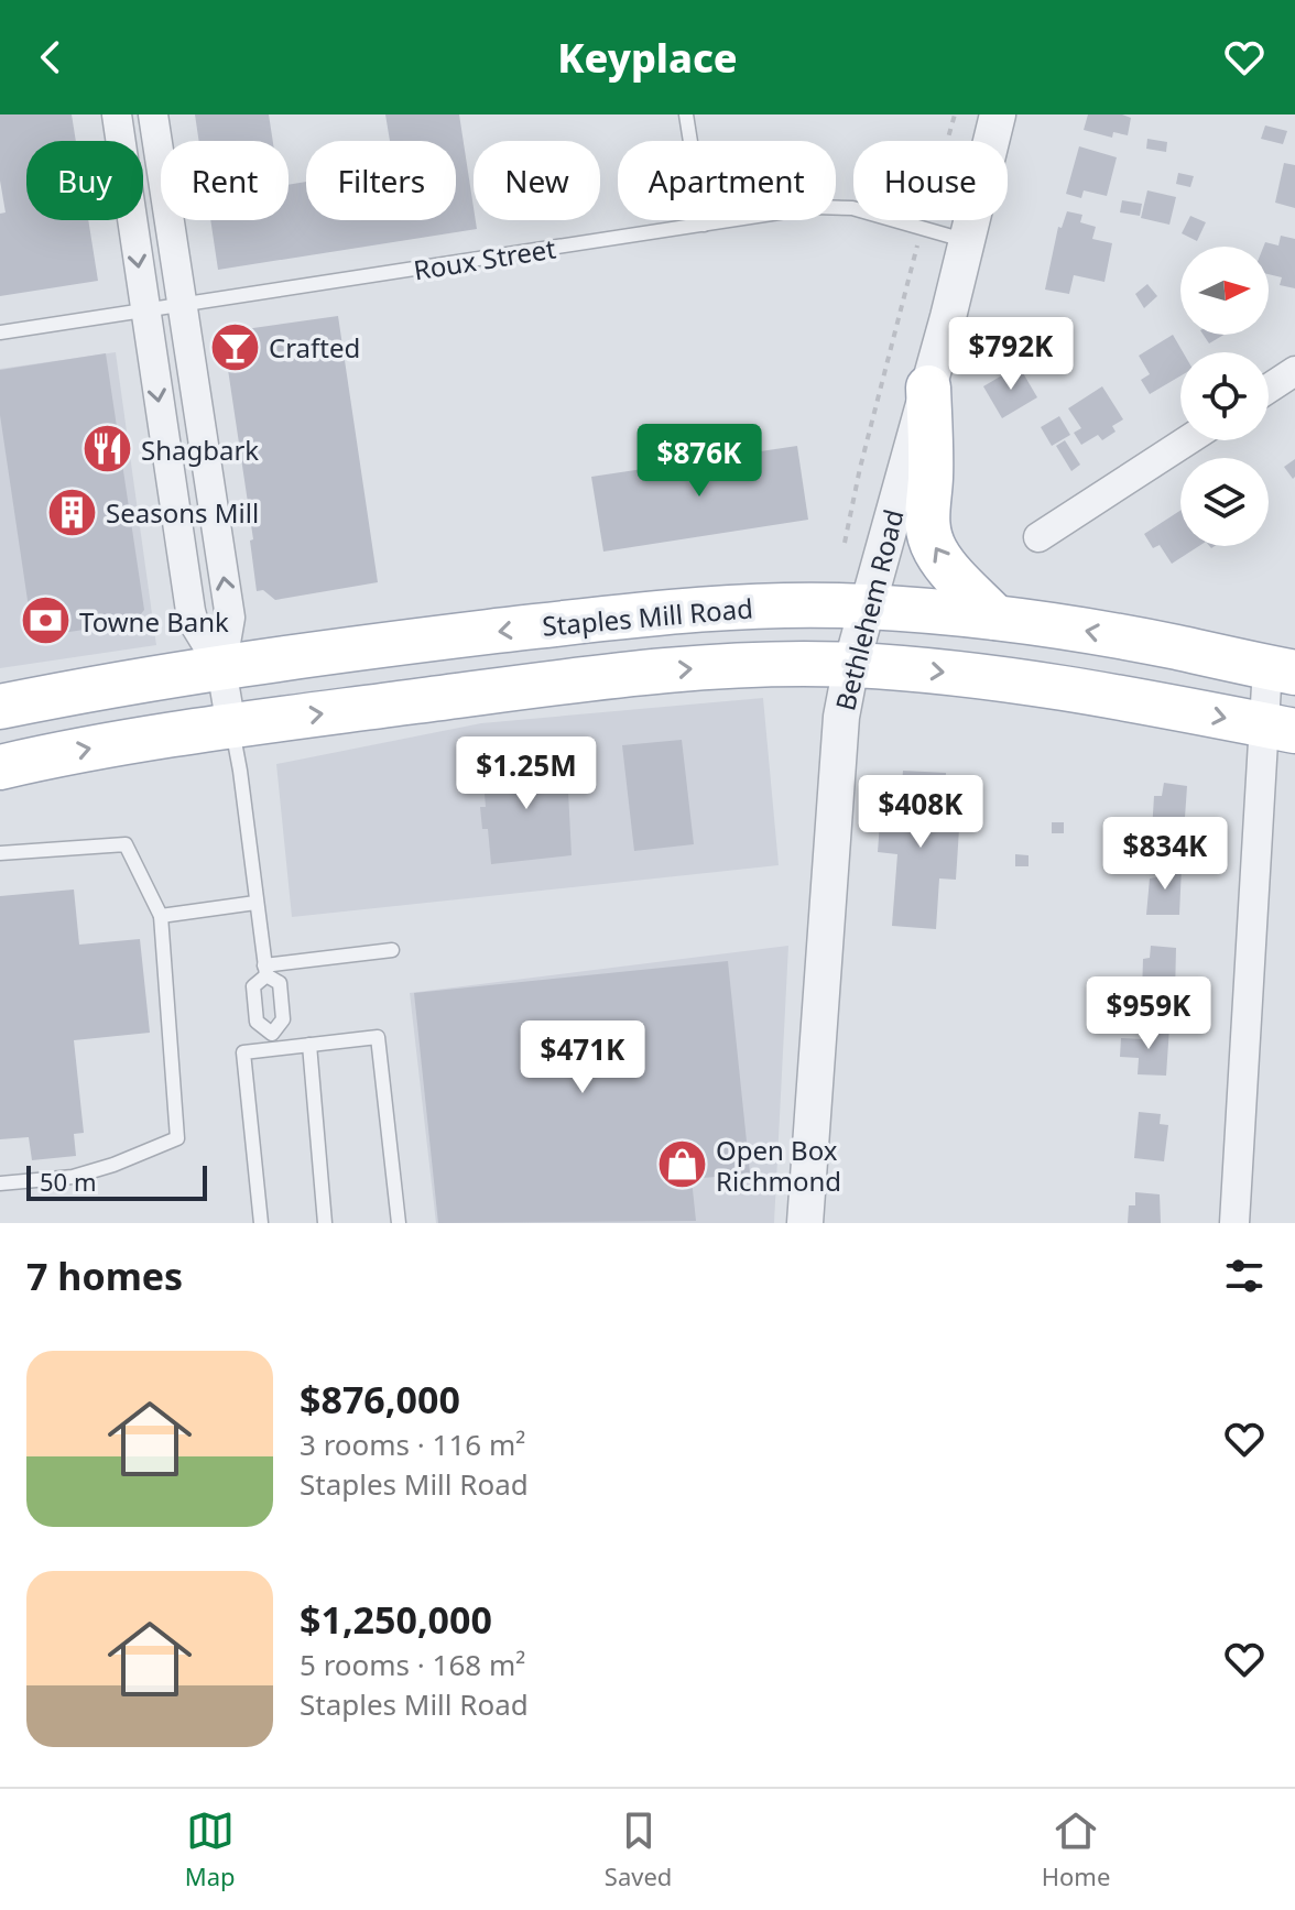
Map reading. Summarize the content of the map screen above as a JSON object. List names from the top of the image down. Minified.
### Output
{"streets":{"main road":["Staples Mill Road"],"street":["Bethlehem Road"],"lane":["Roux Street"]},"crossings":[["Roux Street","Bethlehem Road"],["Bethlehem Road","Staples Mill Road"]],"places":{"bar":["Crafted"],"restaurant":["Shagbark"],"building":["Seasons Mill"],"bank":["Towne Bank"],"shop":["Open Box Richmond"]},"scale_bar":"50 m","north":"right","page":{"header":"Keyplace","chip":["Buy","Rent","Filters","New","Apartment","House"],"price":["$792K","$876K","$1.25M","$408K","$834K","$959K","$471K"],"scale":"50 m","heading":"7 homes","list":[{"name":"$876,000","note":"3 rooms · 116 m² · Staples Mill Road"},{"name":"$1,250,000","note":"5 rooms · 168 m² · Staples Mill Road"}],"tabs":["Map","Saved","Home"]}}
